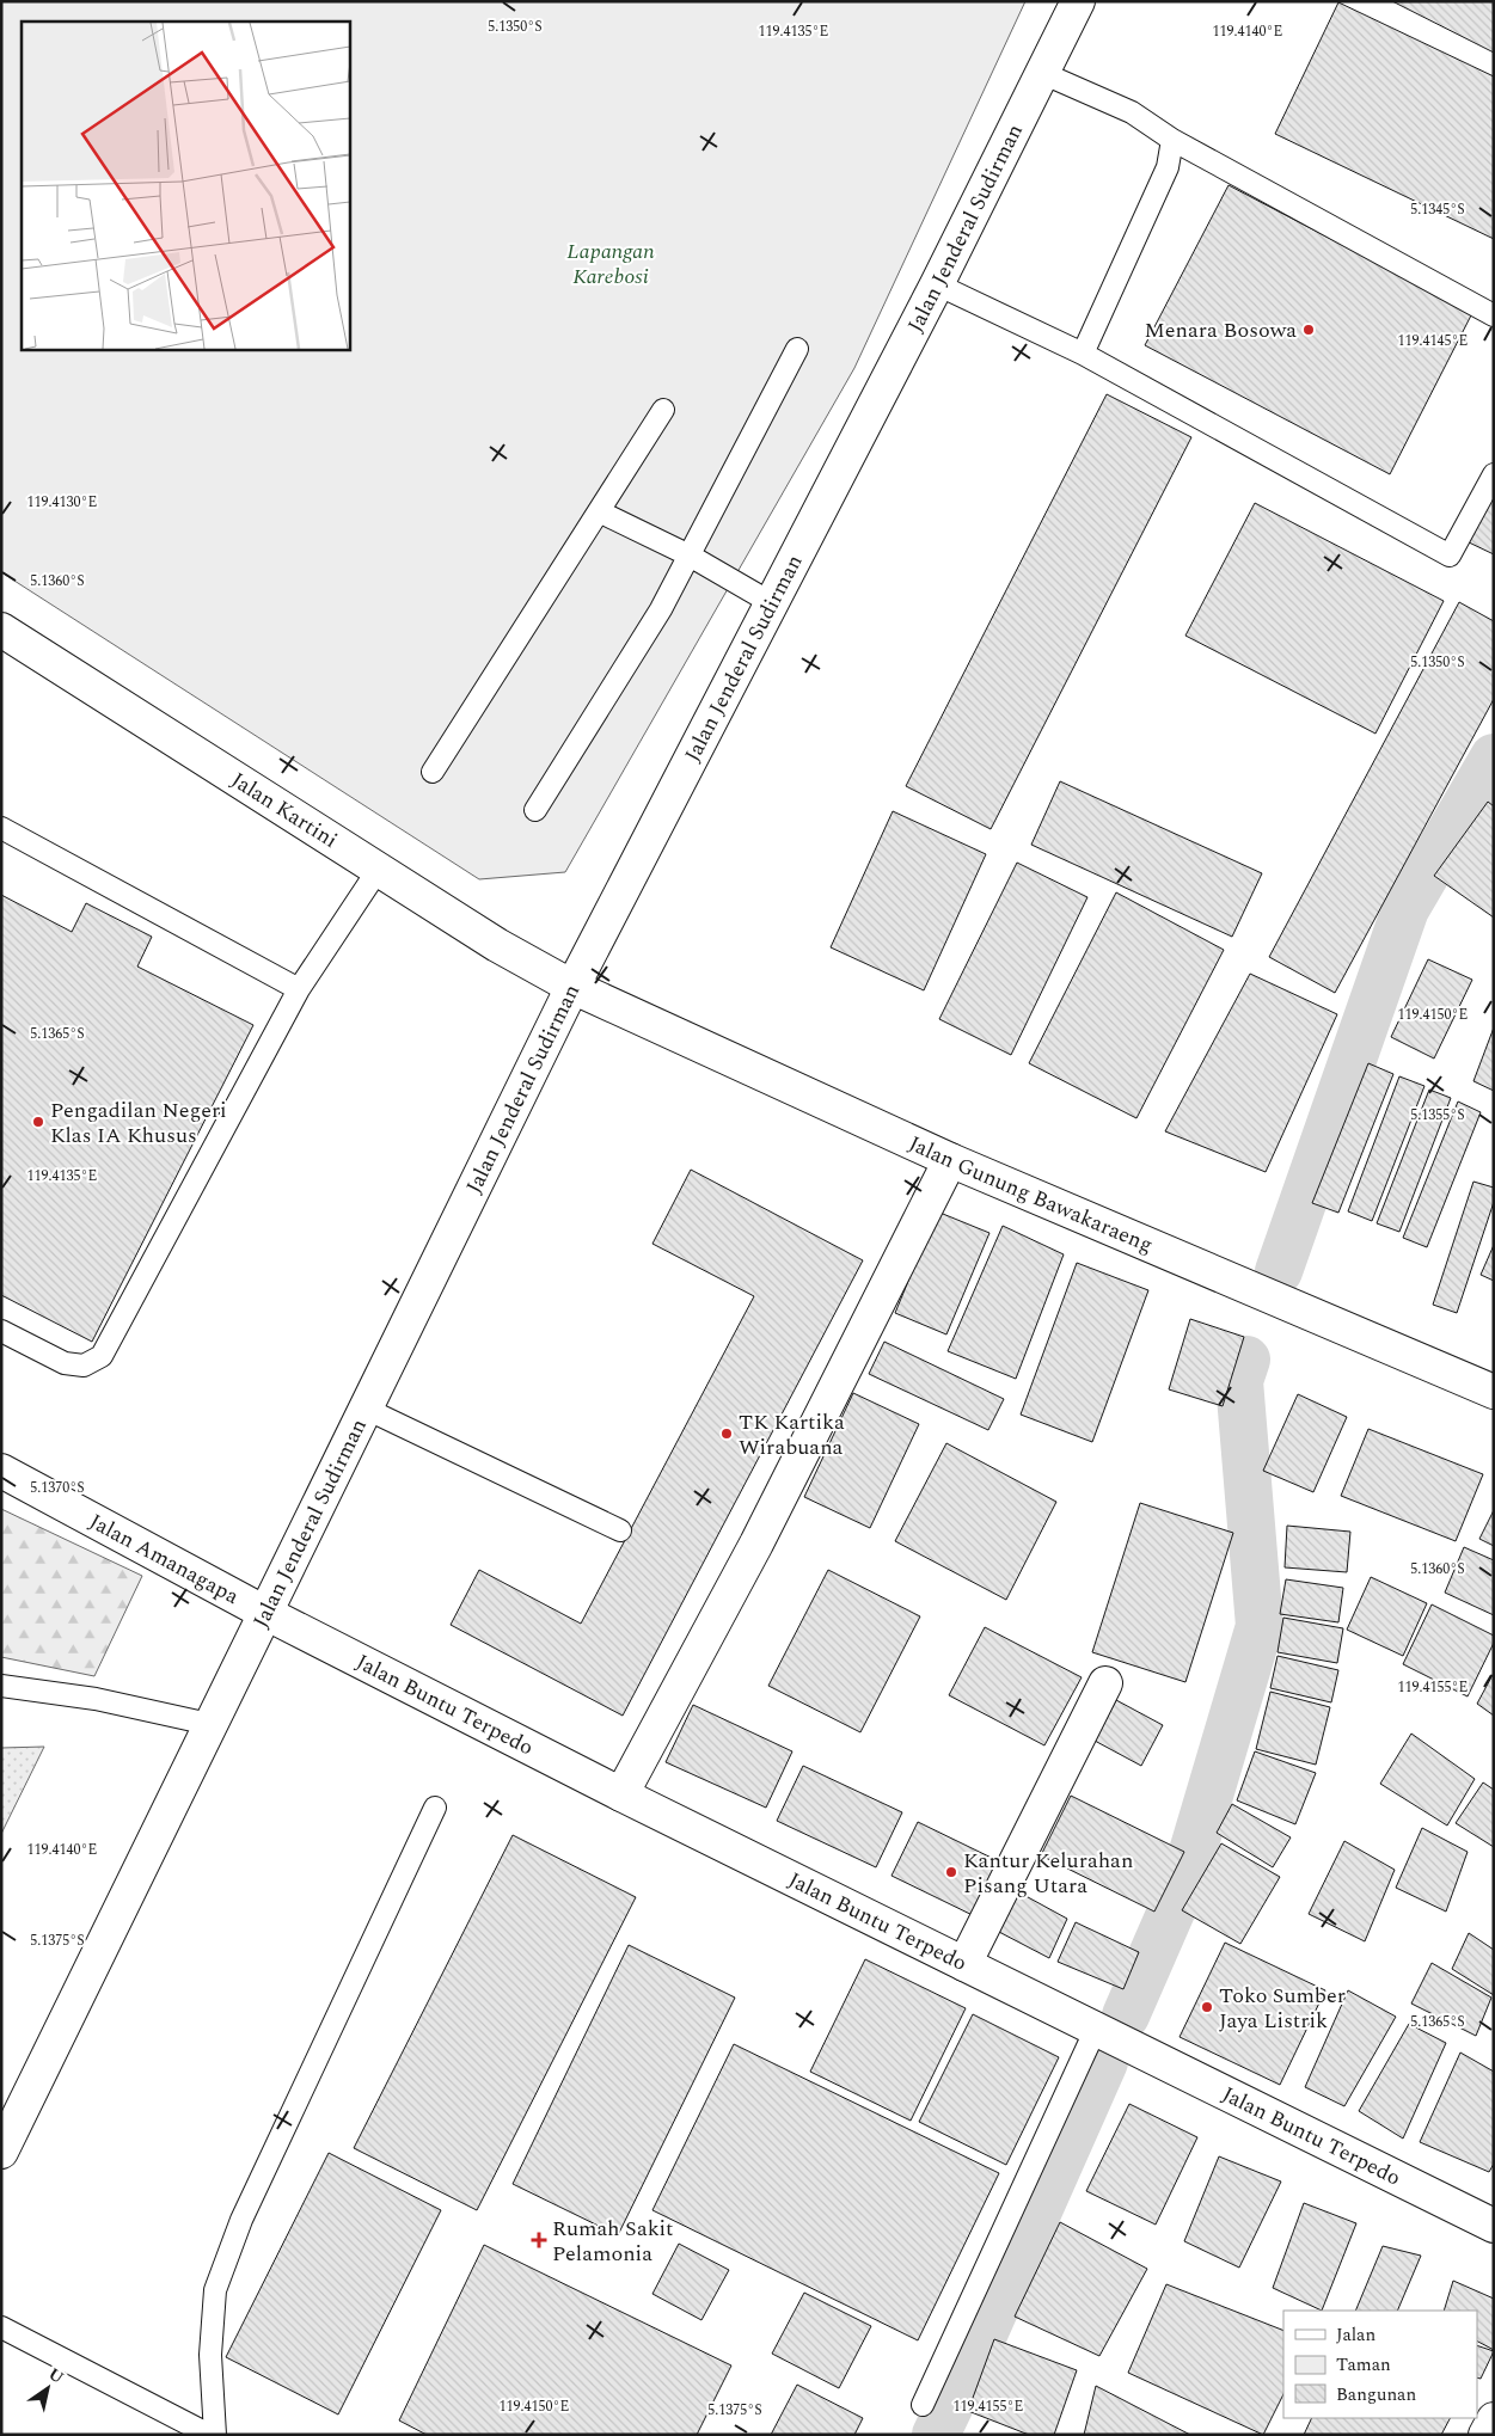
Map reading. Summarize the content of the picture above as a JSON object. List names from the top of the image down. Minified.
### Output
{"streets":{"main road":["Jalan Jenderal Sudirman","Jalan Kartini","Jalan Gunung Bawakaraeng","Jalan Amanagapa","Jalan Buntu Terpedo"]},"crossings":[["Jalan Jenderal Sudirman","Jalan Kartini"],["Jalan Jenderal Sudirman","Jalan Gunung Bawakaraeng"],["Jalan Jenderal Sudirman","Jalan Amanagapa"],["Jalan Jenderal Sudirman","Jalan Buntu Terpedo"],["Jalan Kartini","Jalan Gunung Bawakaraeng"],["Jalan Amanagapa","Jalan Buntu Terpedo"]],"parks":["Lapangan Karebosi"],"places":{"other":["Menara Bosowa","Pengadilan Negeri Klas IA Khusus","TK Kartika Wirabuana","Kantur Kelurahan Pisang Utara","Toko Sumber Jaya Listrik"],"health":["Rumah Sakit Pelamonia"]},"legend":["Jalan","Taman","Bangunan"],"north":"top right","coordinates":["5.1350°S","119.4135°E","119.4140°E","5.1345°S","119.4145°E","119.4130°E","5.1360°S","119.4150°E","5.1365°S","5.1355°S","5.1370°S","119.4155°E","5.1375°S"]}
